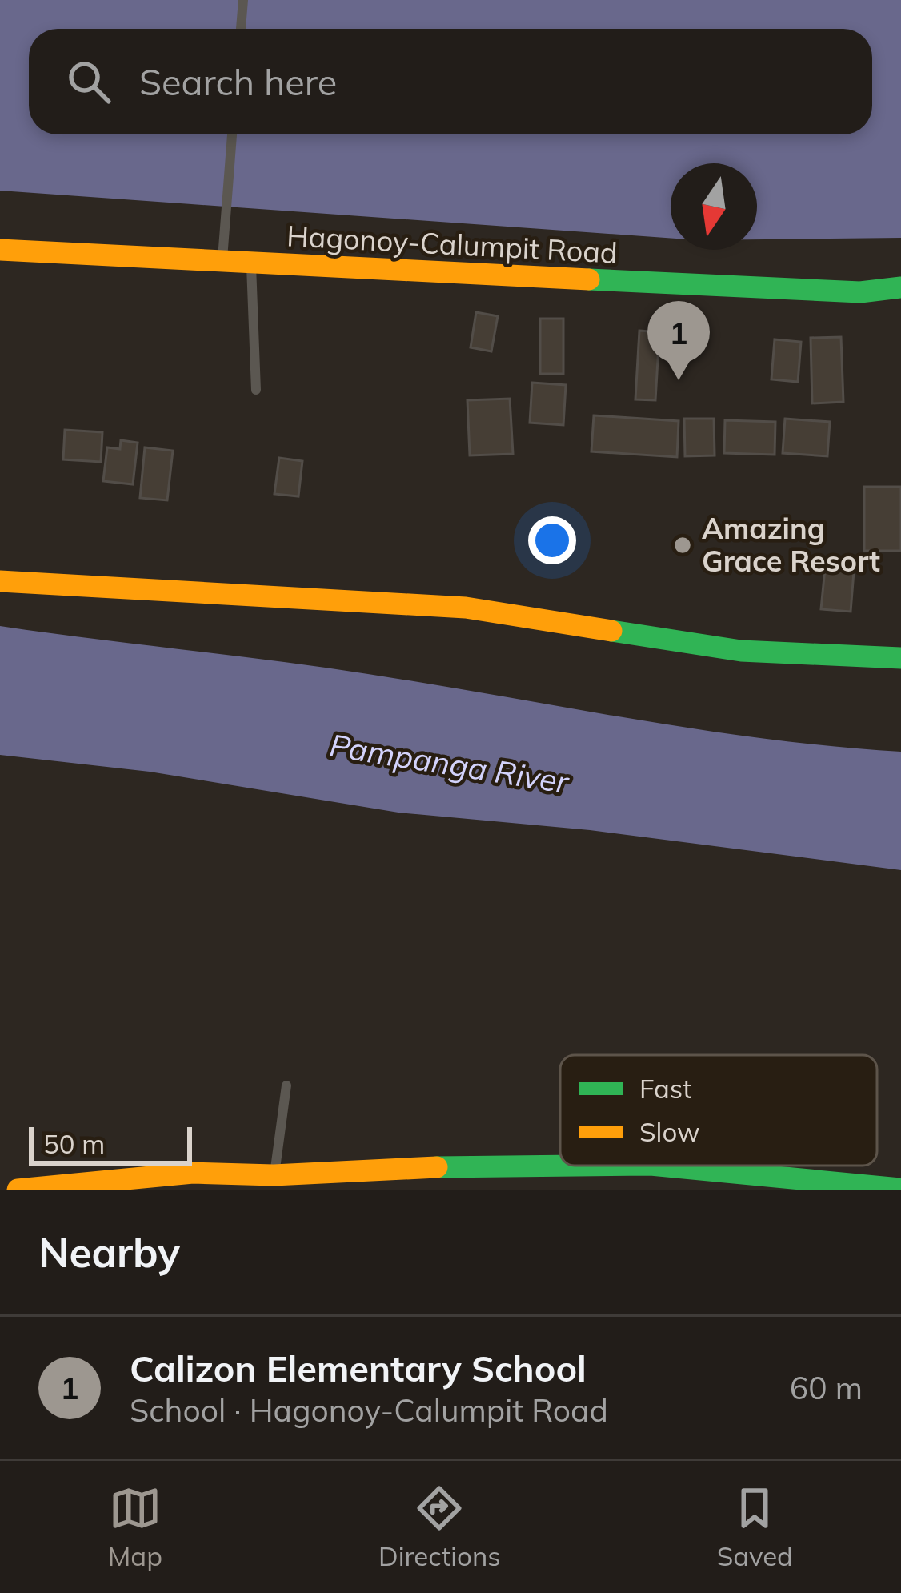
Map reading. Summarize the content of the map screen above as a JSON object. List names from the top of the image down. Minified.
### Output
{"streets":{"street":["Hagonoy-Calumpit Road"]},"water":["Pampanga River"],"places":["Amazing Grace Resort"],"legend":["Fast","Slow"],"scale_bar":"50 m","north":"bottom","page":{"search":"Search here","pins":"1","scale":"50 m","heading":"Nearby","list":[{"mark":"1","name":"Calizon Elementary School","note":"School · Hagonoy-Calumpit Road","value":"60 m"}],"nav":["Map","Directions","Saved"]}}
